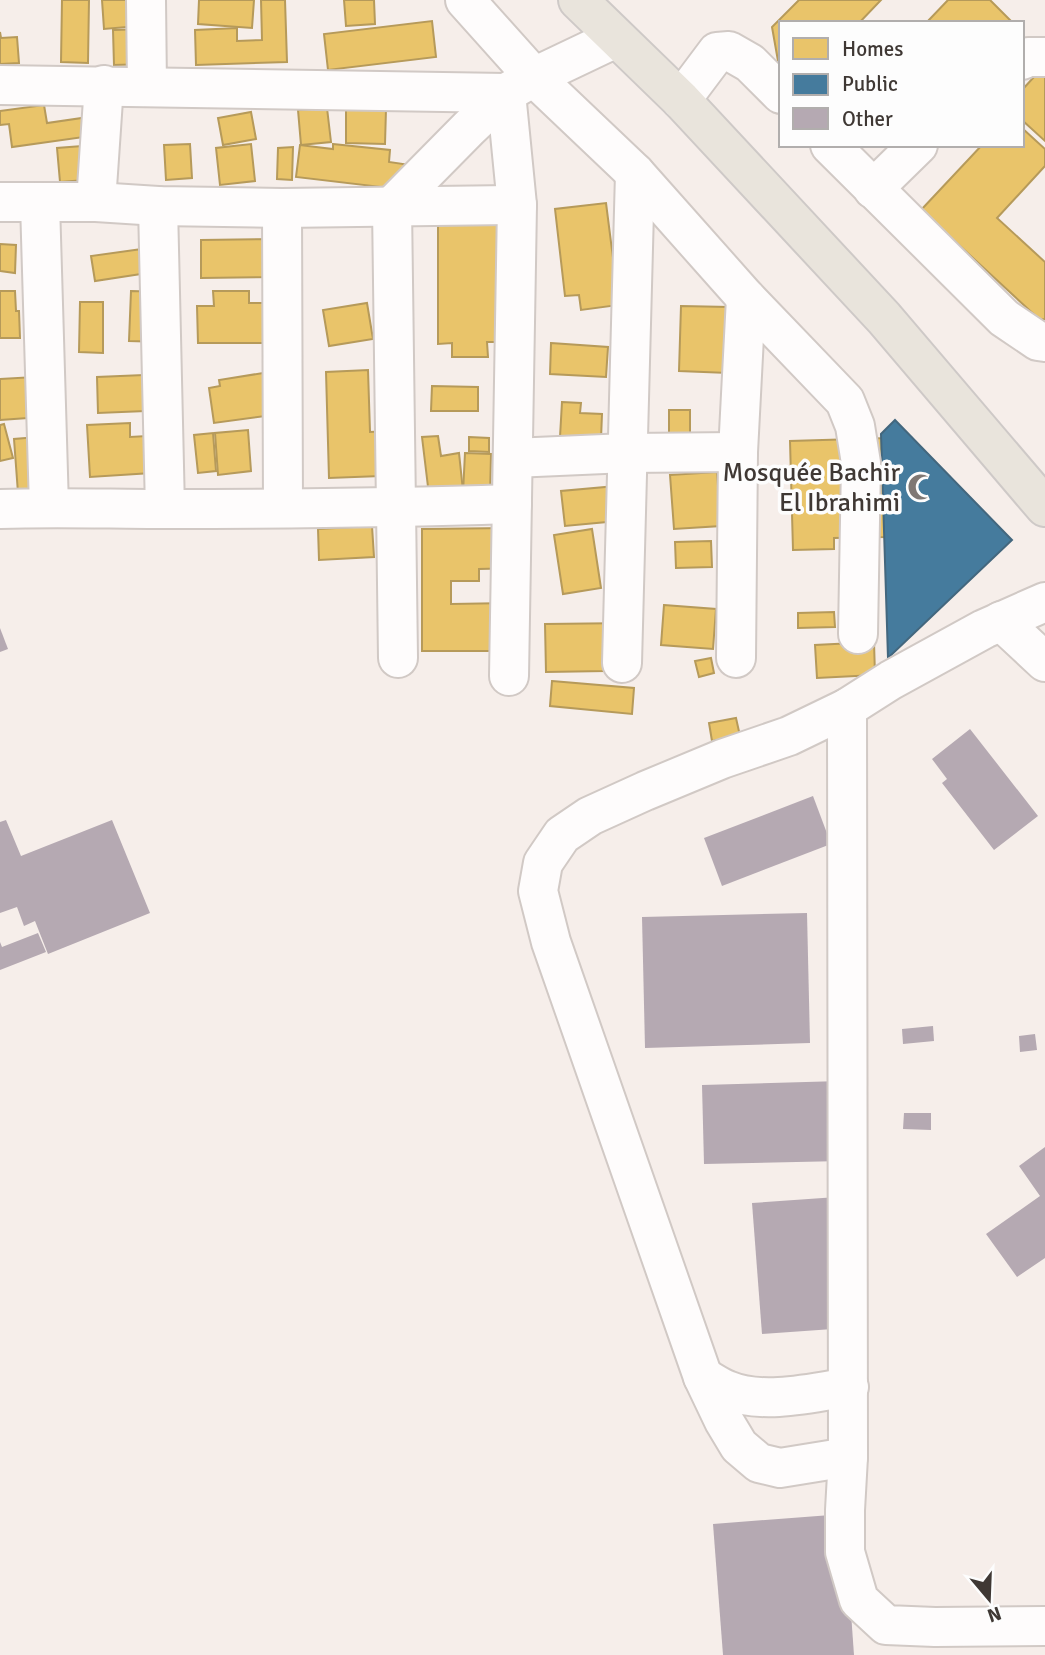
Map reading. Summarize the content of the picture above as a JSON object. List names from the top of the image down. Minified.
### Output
{"places":{"mosque":["Mosquée Bachir El Ibrahimi"]},"legend":["Homes","Public","Other"],"north":"bottom"}
